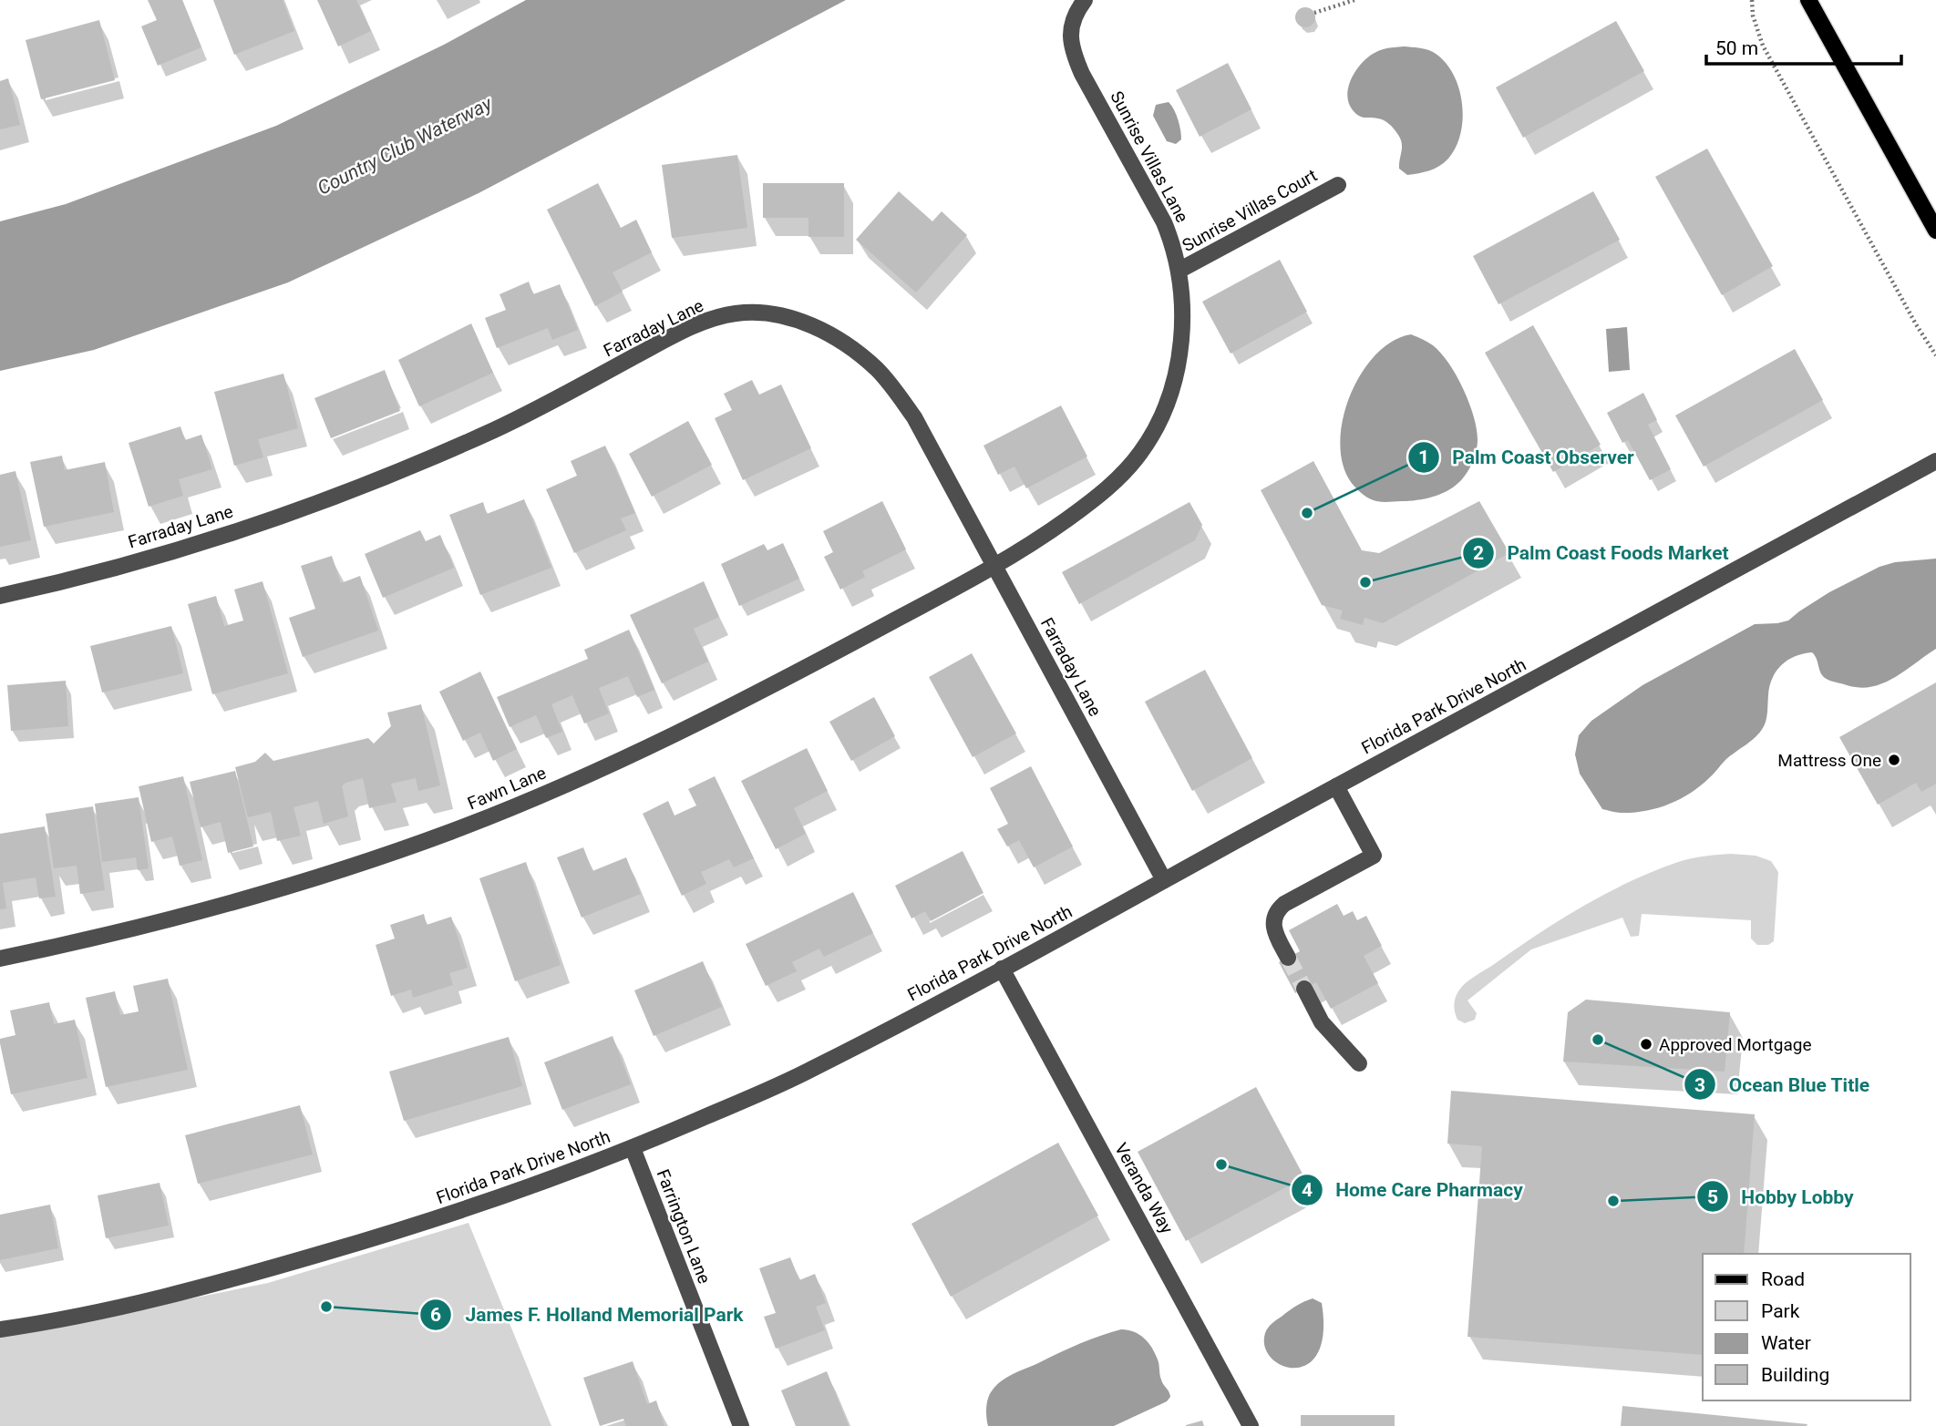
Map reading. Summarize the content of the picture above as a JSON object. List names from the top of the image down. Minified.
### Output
{"streets":{"street":["Sunrise Villas Lane","Sunrise Villas Court","Farraday Lane","Florida Park Drive North","Fawn Lane","Veranda Way","Farrington Lane"]},"crossings":[["Sunrise Villas Lane","Sunrise Villas Court"],["Sunrise Villas Lane","Farraday Lane"],["Sunrise Villas Lane","Fawn Lane"],["Farraday Lane","Florida Park Drive North"],["Farraday Lane","Fawn Lane"],["Florida Park Drive North","Veranda Way"],["Florida Park Drive North","Farrington Lane"]],"water":["Country Club Waterway"],"places":["Palm Coast Observer","Palm Coast Foods Market","Mattress One","Ocean Blue Title","Approved Mortgage","Home Care Pharmacy","Hobby Lobby","James F. Holland Memorial Park"],"legend":["Road","Park","Water","Building"],"scale_bar":"50 m"}
